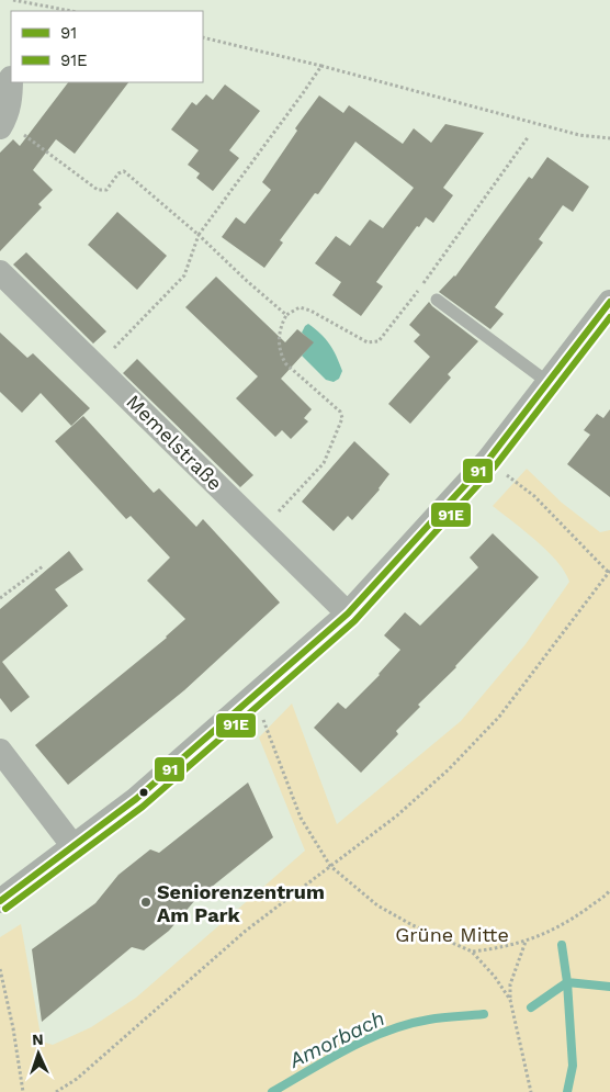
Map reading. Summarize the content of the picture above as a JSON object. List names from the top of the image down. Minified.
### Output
{"streets":{"street":["Memelstraße"]},"water":["Amorbach"],"parks":["Grüne Mitte"],"places":["Seniorenzentrum Am Park"],"lines":["transit line 91","transit line 91E"],"legend":["91","91E"],"north":"top"}
